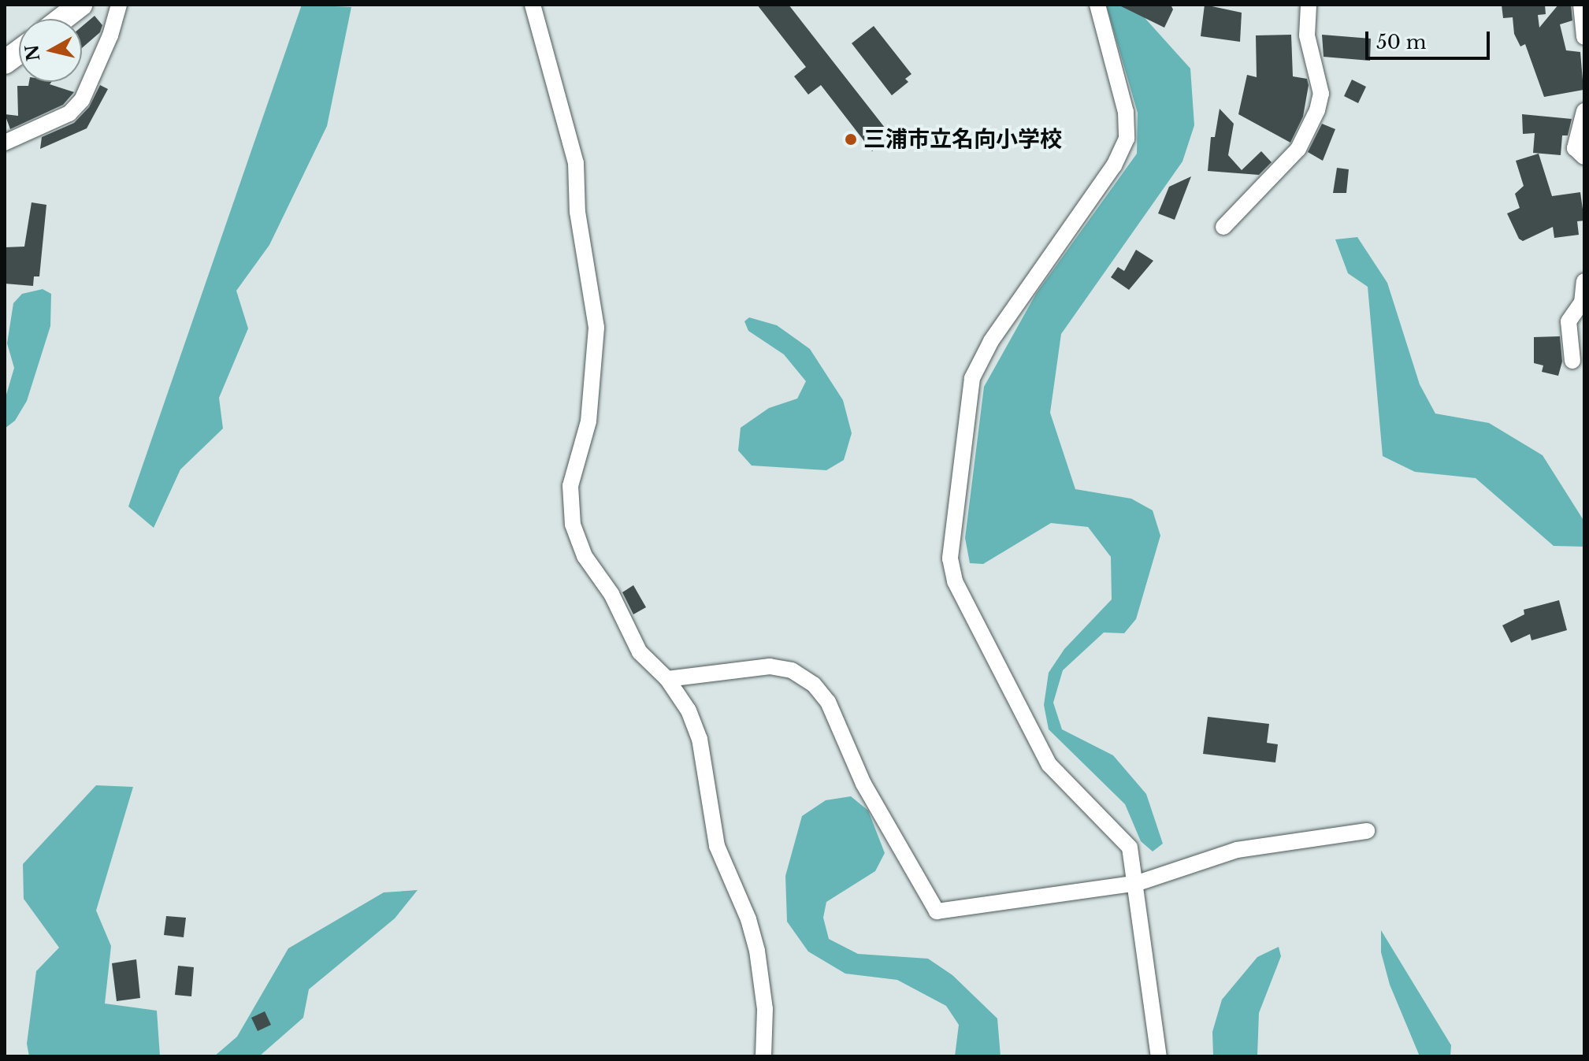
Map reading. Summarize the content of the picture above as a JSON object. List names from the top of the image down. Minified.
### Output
{"places":["三浦市立名向小学校"],"scale_bar":"50 m","north":"left"}
